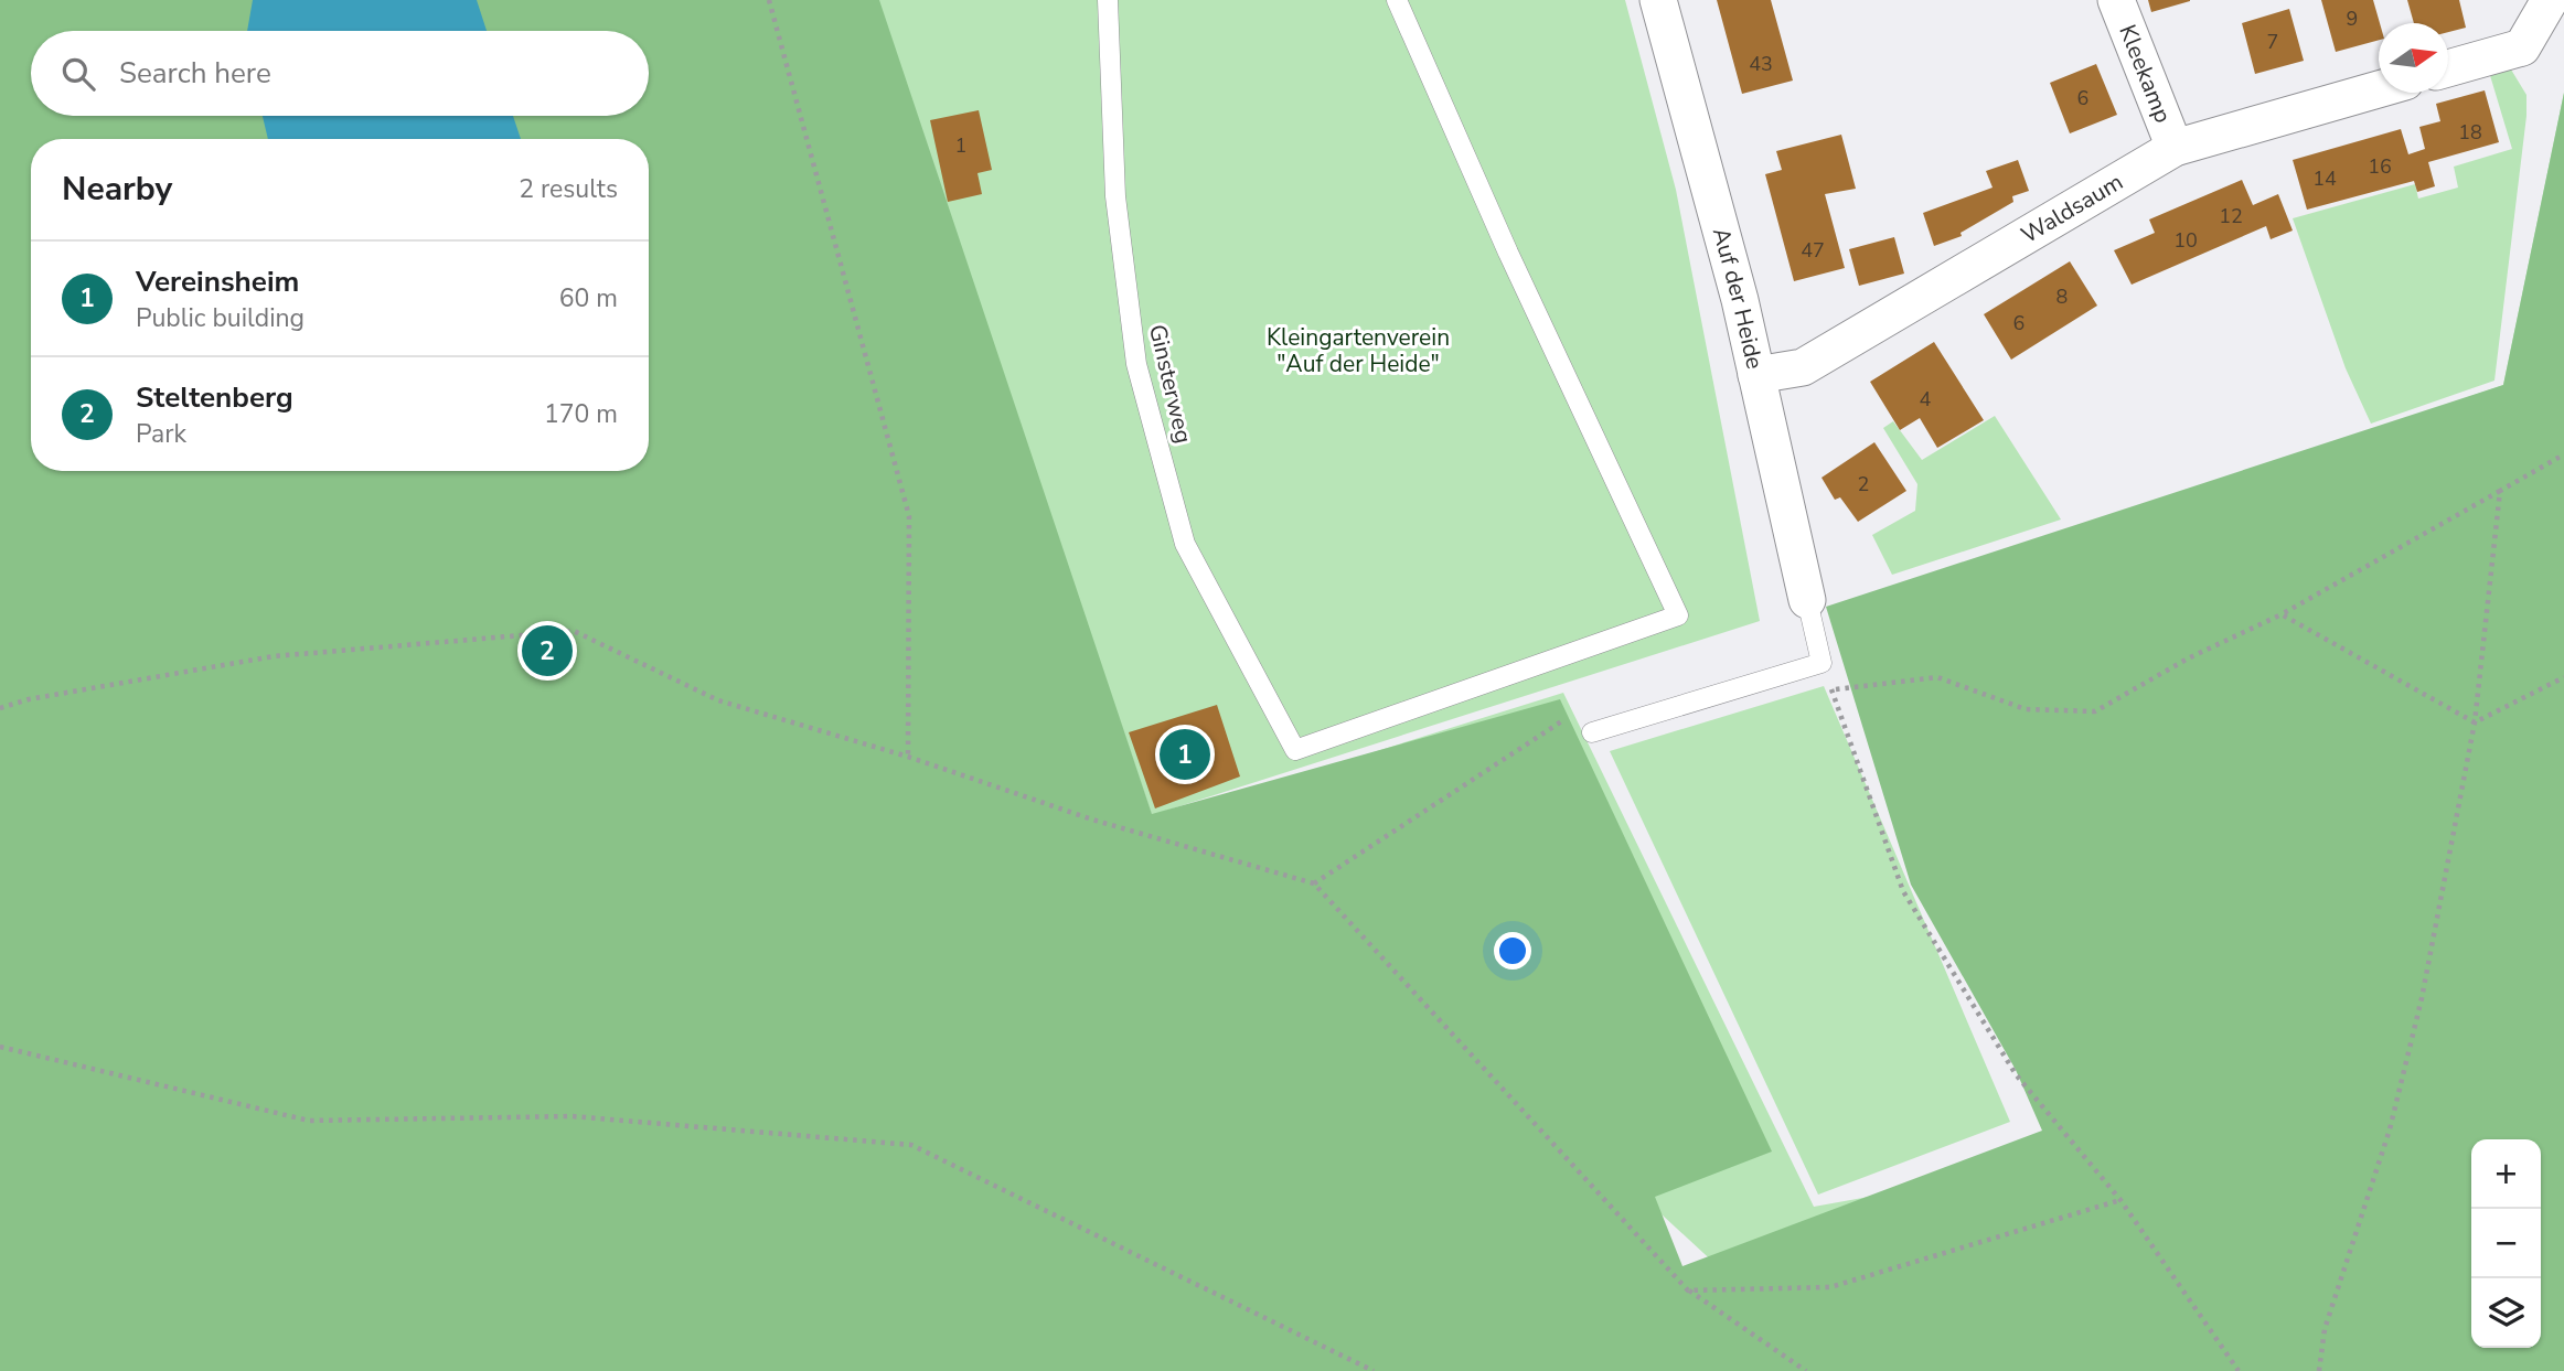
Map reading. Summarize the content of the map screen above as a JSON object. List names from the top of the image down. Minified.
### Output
{"streets":{"street":["Kleekamp","Waldsaum","Auf der Heide"],"lane":["Ginsterweg"]},"crossings":[["Kleekamp","Waldsaum"],["Waldsaum","Auf der Heide"]],"parks":["Kleingartenverein \"Auf der Heide\""],"house_numbers":["9","7","43","6","18","1","16","14","12","10","47","8","6","4","2"],"north":"right","page":{"search":"Search here","heading":["Nearby","2 results"],"list":[{"mark":"1","name":"Vereinsheim","note":"Public building","value":"60 m"},{"mark":"2","name":"Steltenberg","note":"Park","value":"170 m"}],"pins":["2","1"],"map_buttons":["+","−"]}}
